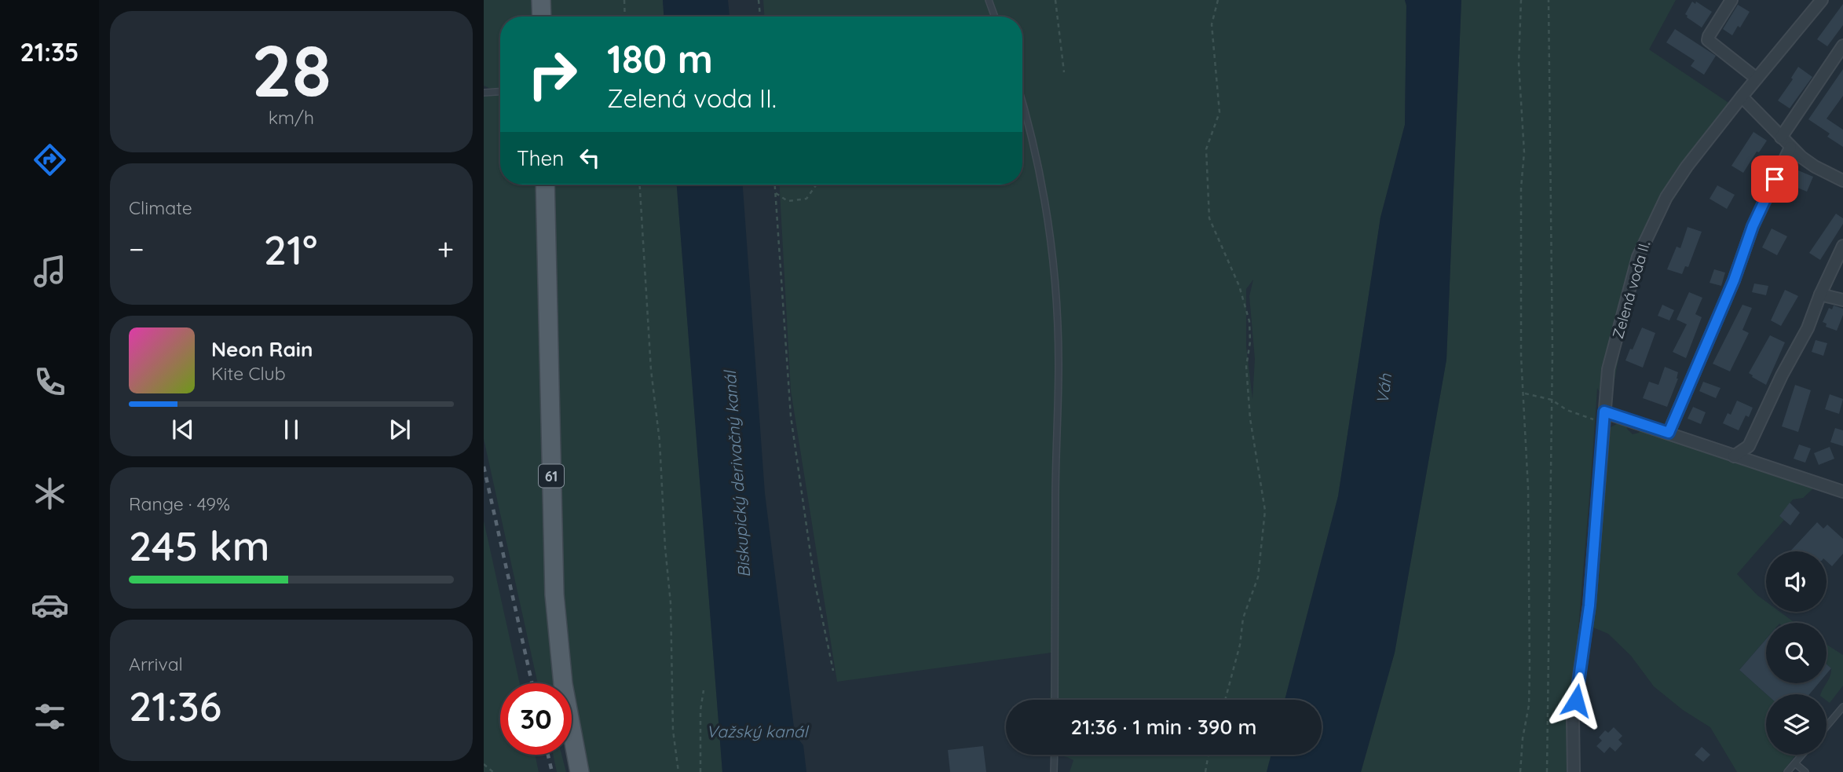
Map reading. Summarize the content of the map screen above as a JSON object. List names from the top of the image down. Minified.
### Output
{"streets":{"main road":["61"],"street":["Zelená voda II."]},"water":["Váh","Biskupický derivačný kanál","Važský kanál"],"page":{"tabs":"21:35","tile":[["28","km/h"],"Climate",["Range · 49%","245 km"],["Arrival","21:36"]],"turn":["180 m","Zelená voda II."],"then":"Then","heat":["−","21°","+"],"song":["Neon Rain","Kite Club"],"limit":"30","trip":"21:36 · 1 min · 390 m"}}
